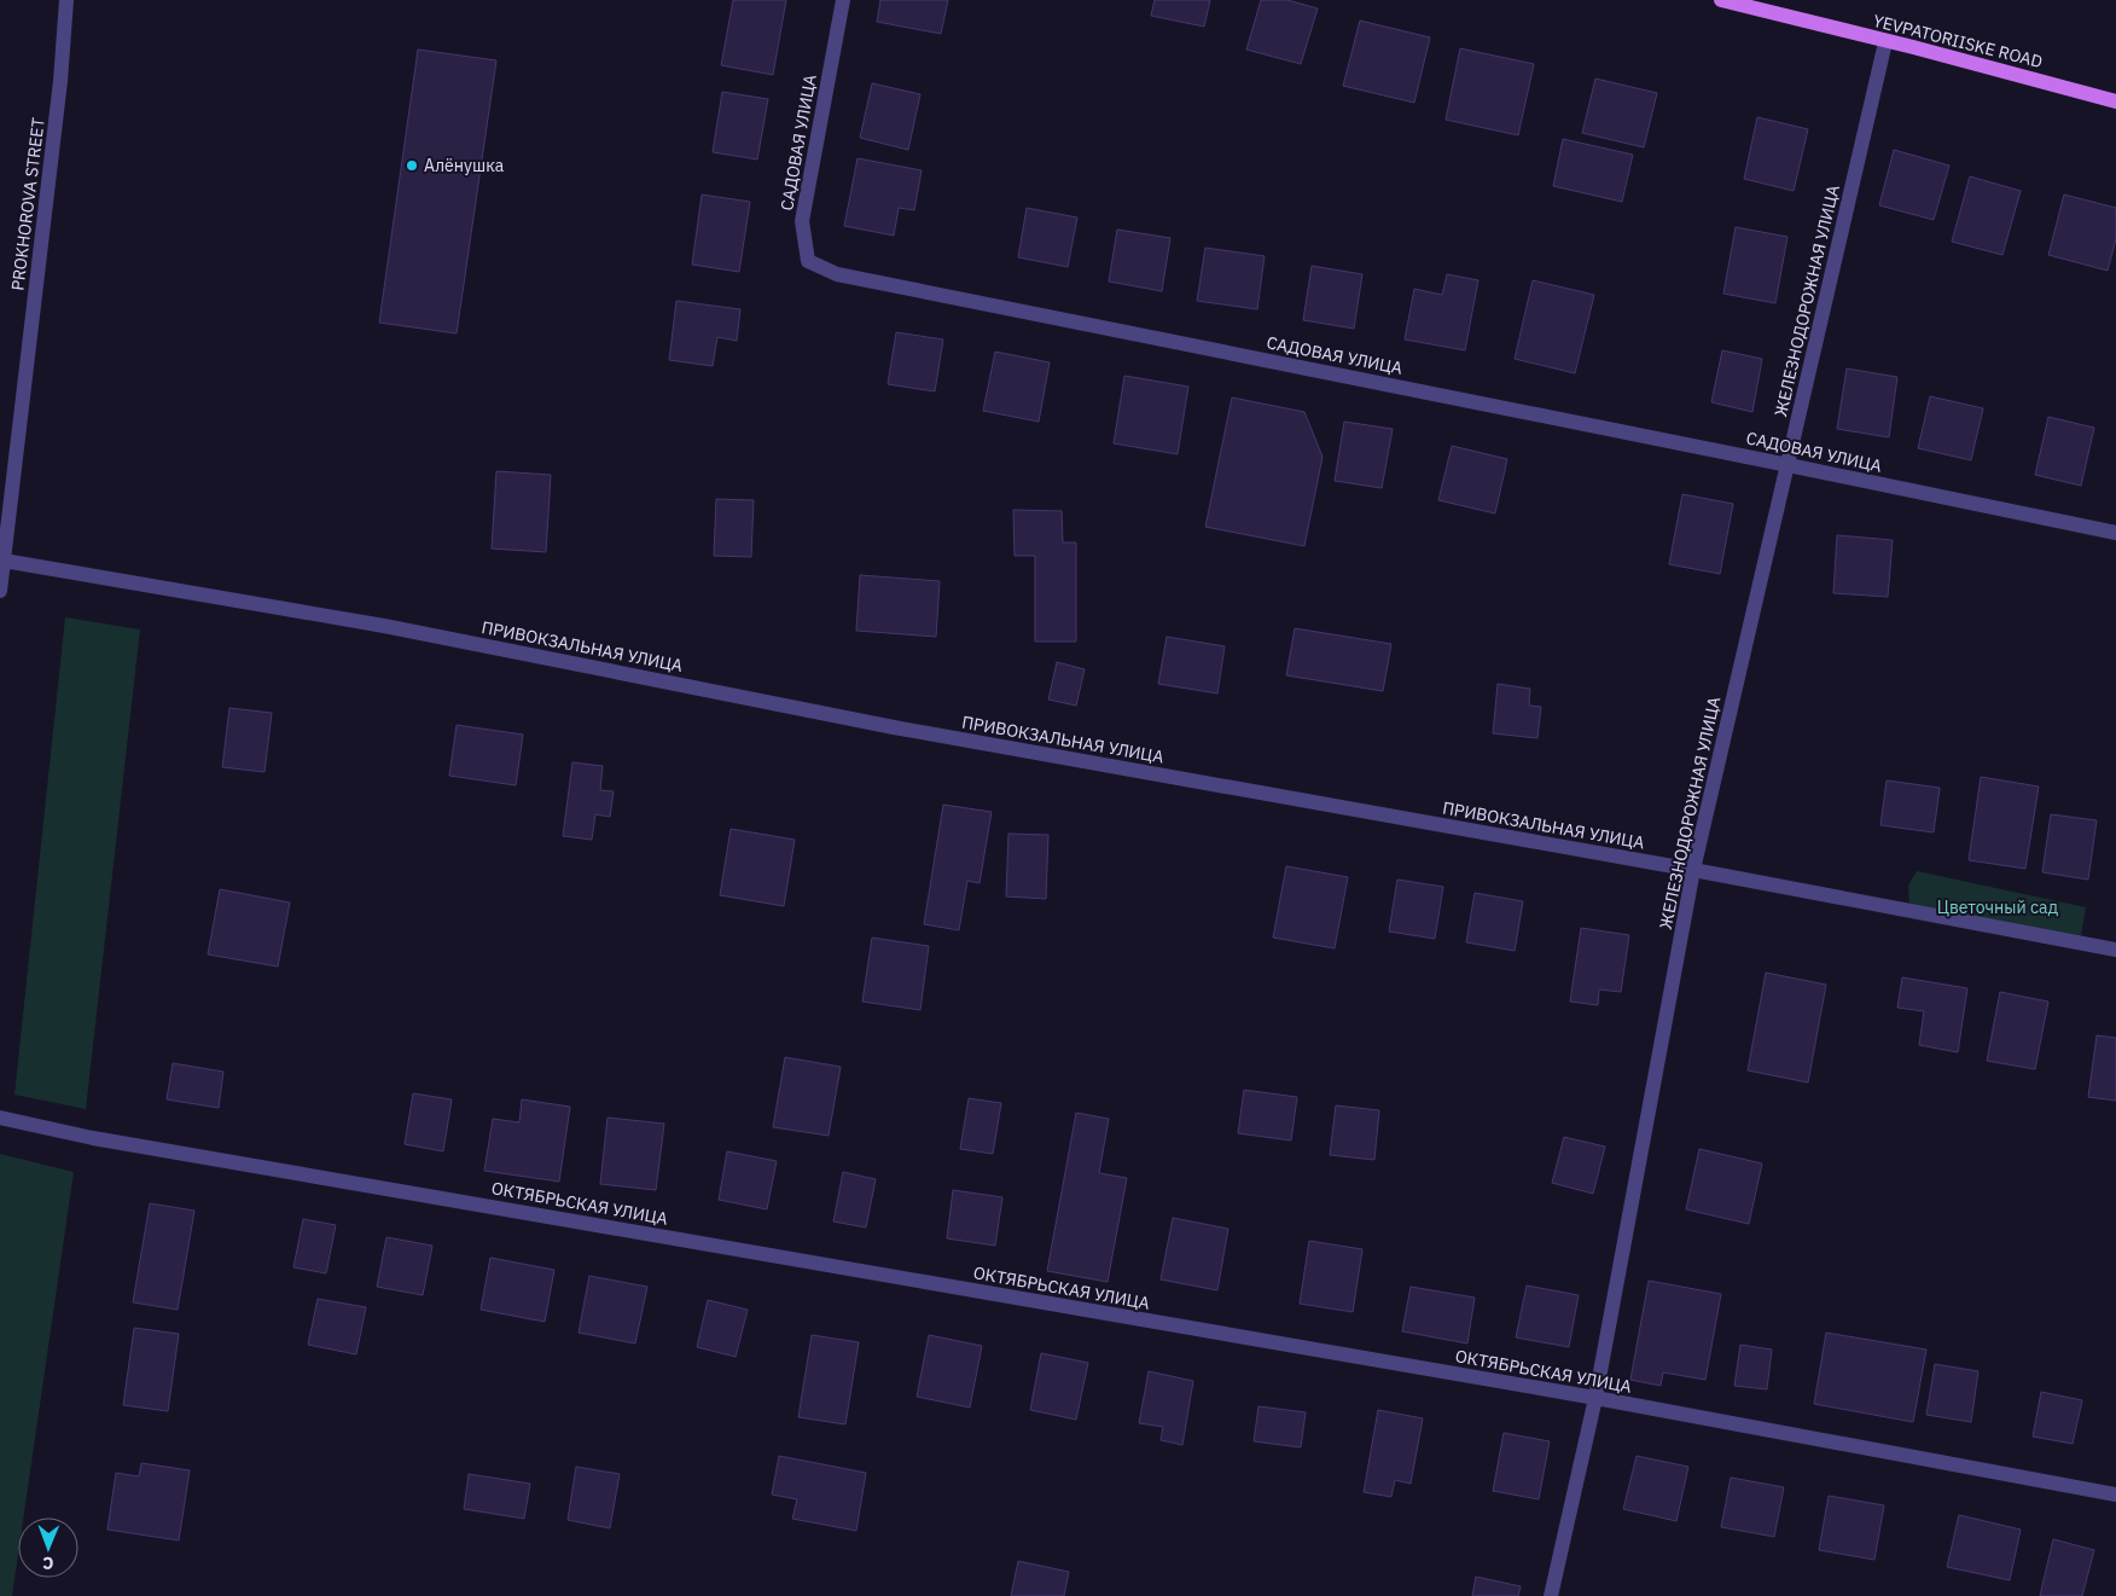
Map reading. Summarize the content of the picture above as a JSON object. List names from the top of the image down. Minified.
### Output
{"streets":{"main road":["YEVPATORIISKE ROAD"],"street":["САДОВАЯ УЛИЦА","PROKHOROVA STREET","ЖЕЛЕЗНОДОРОЖНАЯ УЛИЦА","ПРИВОКЗАЛЬНАЯ УЛИЦА","ОКТЯБРЬСКАЯ УЛИЦА"]},"crossings":[["YEVPATORIISKE ROAD","ЖЕЛЕЗНОДОРОЖНАЯ УЛИЦА"],["САДОВАЯ УЛИЦА","ЖЕЛЕЗНОДОРОЖНАЯ УЛИЦА"],["PROKHOROVA STREET","ПРИВОКЗАЛЬНАЯ УЛИЦА"],["ЖЕЛЕЗНОДОРОЖНАЯ УЛИЦА","ПРИВОКЗАЛЬНАЯ УЛИЦА"],["ЖЕЛЕЗНОДОРОЖНАЯ УЛИЦА","ОКТЯБРЬСКАЯ УЛИЦА"]],"parks":["Цветочный сад"],"places":["Алёнушка"],"north":"bottom"}
